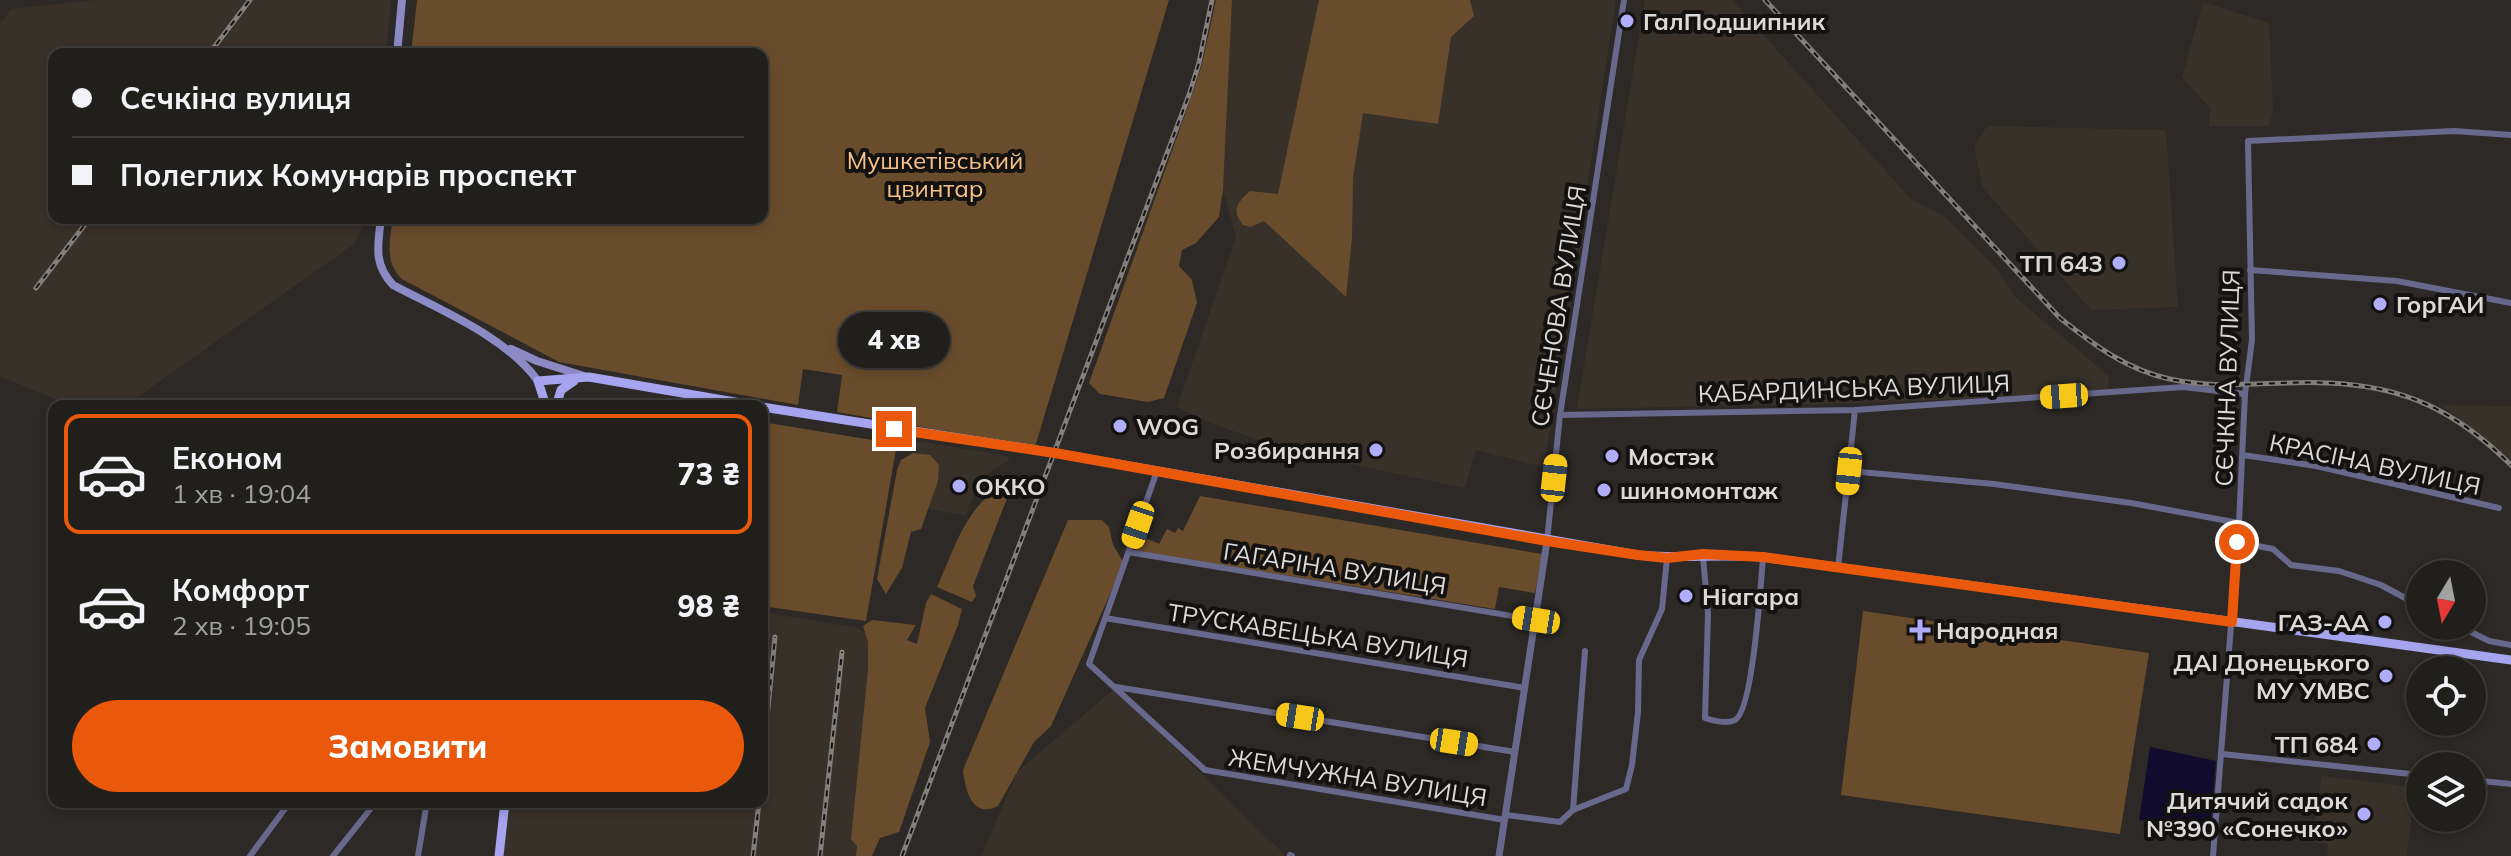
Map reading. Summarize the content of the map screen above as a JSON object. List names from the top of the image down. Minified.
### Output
{"streets":{"street":["СЄЧЕНОВА ВУЛИЦЯ","СЄЧКІНА ВУЛИЦЯ","КАБАРДИНСЬКА ВУЛИЦЯ","КРАСІНА ВУЛИЦЯ","ГАГАРІНА ВУЛИЦЯ","ТРУСКАВЕЦЬКА ВУЛИЦЯ","ЖЕМЧУЖНА ВУЛИЦЯ"]},"crossings":[["СЄЧЕНОВА ВУЛИЦЯ","КАБАРДИНСЬКА ВУЛИЦЯ"],["СЄЧЕНОВА ВУЛИЦЯ","ГАГАРІНА ВУЛИЦЯ"],["СЄЧЕНОВА ВУЛИЦЯ","ТРУСКАВЕЦЬКА ВУЛИЦЯ"],["СЄЧЕНОВА ВУЛИЦЯ","ЖЕМЧУЖНА ВУЛИЦЯ"],["СЄЧКІНА ВУЛИЦЯ","КАБАРДИНСЬКА ВУЛИЦЯ"],["СЄЧКІНА ВУЛИЦЯ","КРАСІНА ВУЛИЦЯ"]],"parks":["Мушкетівський цвинтар"],"places":{"other":["ГалПодшипник","ТП 643","ГорГАИ","WOG","Розбирання","Мостэк","ОККО","шиномонтаж","Ніагара","ГАЗ-АА","ДАІ Донецького МУ УМВС","ТП 684","Дитячий садок №390 «Сонечко»"],"health":["Народная"]},"north":"bottom","page":{"banner":["Сєчкіна вулиця","Полеглих Комунарів проспект"],"bubble":"4 хв","list":[{"name":"Економ","note":"1 хв · 19:04","value":"73 ₴"},{"name":"Комфорт","note":"2 хв · 19:05","value":"98 ₴"}],"buttons":"Замовити"}}
